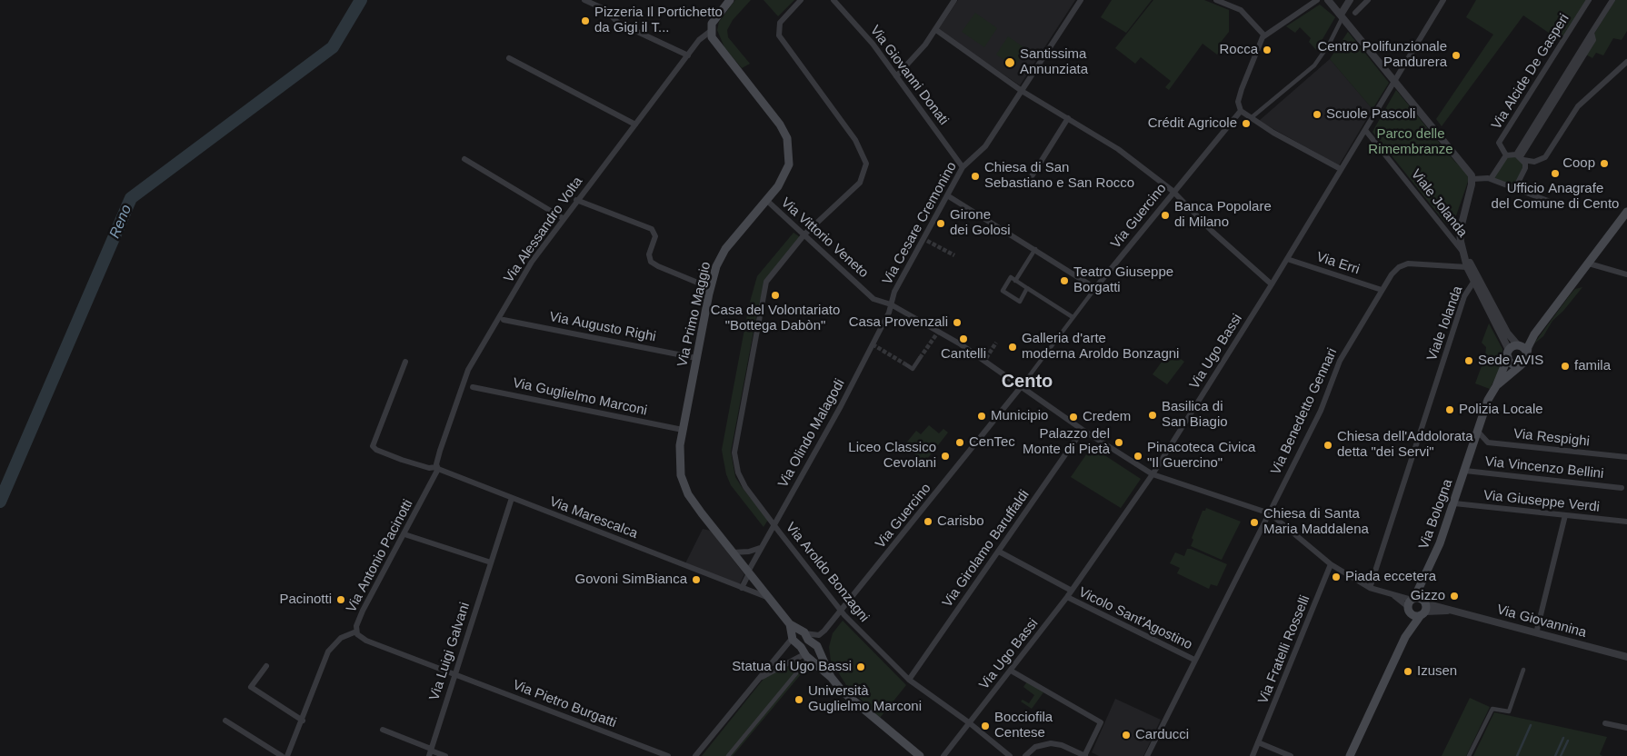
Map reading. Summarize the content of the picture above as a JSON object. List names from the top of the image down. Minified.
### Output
{"streets":{"main road":["Via Primo Maggio","Via Bologna"],"street":["Via Alcide De Gasperi","Via Giovanni Donati","Viale Jolanda","Via Guercino","Via Cesare Cremonino","Via Alessandro Volta","Via Vittorio Veneto","Via Erri","Viale Iolanda","Via Augusto Righi","Via Ugo Bassi","Via Guglielmo Marconi","Via Benedetto Gennari","Via Olindo Malagodi","Via Respighi","Via Vincenzo Bellini","Via Giuseppe Verdi","Via Marescalca","Via Girolamo Baruffaldi","Via Antonio Pacinotti","Via Aroldo Bonzagni","Vicolo Sant'Agostino","Via Giovannina","Via Fratelli Rosselli","Via Luigi Galvani","Via Pietro Burgatti"]},"crossings":[["Via Giovanni Donati","Via Cesare Cremonino"],["Viale Jolanda","Via Ugo Bassi"],["Via Guercino","Via Vittorio Veneto"],["Via Guercino","Via Aroldo Bonzagni"],["Via Cesare Cremonino","Via Vittorio Veneto"],["Via Cesare Cremonino","Via Olindo Malagodi"],["Via Alessandro Volta","Via Primo Maggio"],["Via Alessandro Volta","Via Marescalca"],["Via Alessandro Volta","Via Antonio Pacinotti"],["Via Vittorio Veneto","Via Primo Maggio"],["Via Vittorio Veneto","Via Ugo Bassi"],["Via Vittorio Veneto","Via Benedetto Gennari"],["Via Vittorio Veneto","Via Olindo Malagodi"],["Via Vittorio Veneto","Via Girolamo Baruffaldi"],["Via Vittorio Veneto","Via Aroldo Bonzagni"],["Via Erri","Via Ugo Bassi"],["Via Erri","Via Benedetto Gennari"],["Via Primo Maggio","Via Augusto Righi"],["Via Primo Maggio","Via Guglielmo Marconi"],["Via Primo Maggio","Via Olindo Malagodi"],["Via Primo Maggio","Via Marescalca"],["Via Ugo Bassi","Via Aroldo Bonzagni"],["Via Ugo Bassi","Vicolo Sant'Agostino"],["Via Benedetto Gennari","Vicolo Sant'Agostino"],["Via Olindo Malagodi","Via Aroldo Bonzagni"],["Via Respighi","Via Bologna"],["Via Vincenzo Bellini","Via Bologna"],["Via Giuseppe Verdi","Via Bologna"],["Via Bologna","Via Giovannina"],["Via Marescalca","Via Antonio Pacinotti"],["Via Marescalca","Via Luigi Galvani"],["Via Girolamo Baruffaldi","Via Aroldo Bonzagni"],["Via Antonio Pacinotti","Via Luigi Galvani"],["Via Antonio Pacinotti","Via Pietro Burgatti"],["Via Luigi Galvani","Via Pietro Burgatti"]],"districts":["Cento"],"water":["Reno"],"parks":["Parco delle Rimembranze"],"places":["Pizzeria Il Portichetto da Gigi il T...","Rocca","Centro Polifunzionale Pandurera","Santissima Annunziata","Scuole Pascoli","Crédit Agricole","Coop","Ufficio Anagrafe del Comune di Cento","Chiesa di San Sebastiano e San Rocco","Banca Popolare di Milano","Girone dei Golosi","Teatro Giuseppe Borgatti","Casa del Volontariato \"Bottega Dabòn\"","Casa Provenzali","Cantelli","Galleria d'arte moderna Aroldo Bonzagni","Sede AVIS","famila","Polizia Locale","Basilica di San Biagio","Municipio","Credem","CenTec","Palazzo del Monte di Pietà","Chiesa dell'Addolorata detta \"dei Servi\"","Liceo Classico Cevolani","Pinacoteca Civica \"Il Guercino\"","Carisbo","Chiesa di Santa Maria Maddalena","Piada eccetera","Govoni SimBianca","Gizzo","Pacinotti","Statua di Ugo Bassi","Izusen","Università Guglielmo Marconi","Bocciofila Centese","Carducci"]}
